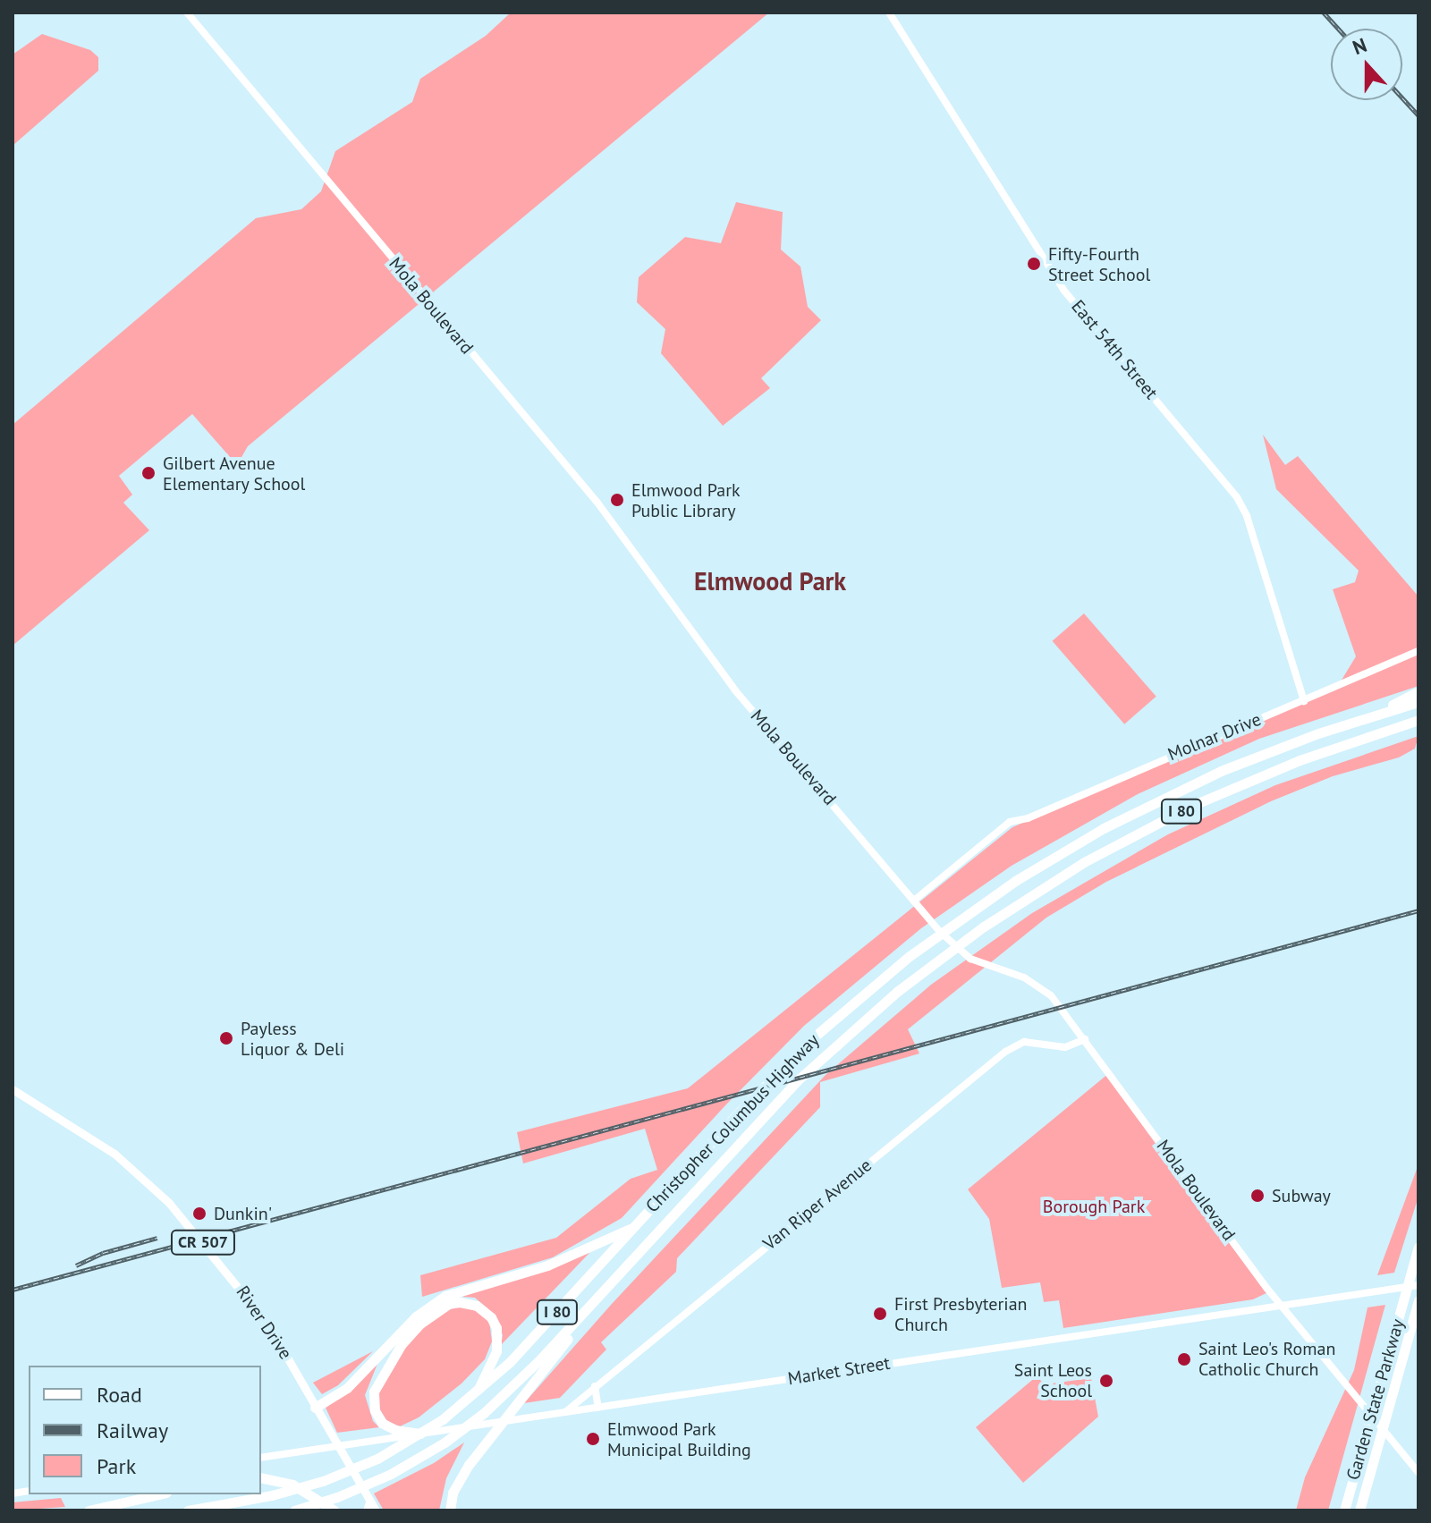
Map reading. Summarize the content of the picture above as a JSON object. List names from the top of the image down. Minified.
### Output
{"streets":{"highway":["I 80","Christopher Columbus Highway","Garden State Parkway"],"main road":["CR 507","River Drive"],"street":["Mola Boulevard","East 54th Street","Molnar Drive","Van Riper Avenue","Market Street"]},"crossings":[["Mola Boulevard","Molnar Drive"],["Mola Boulevard","Van Riper Avenue"],["Mola Boulevard","Market Street"],["East 54th Street","Molnar Drive"],["Van Riper Avenue","Market Street"],["River Drive","Market Street"]],"districts":["Elmwood Park"],"parks":["Borough Park"],"places":["Fifty-Fourth Street School","Gilbert Avenue Elementary School","Elmwood Park Public Library","Payless Liquor & Deli","Subway","Dunkin'","First Presbyterian Church","Saint Leo's Roman Catholic Church","Saint Leos School","Elmwood Park Municipal Building"],"legend":["Road","Railway","Park"],"north":"top"}
